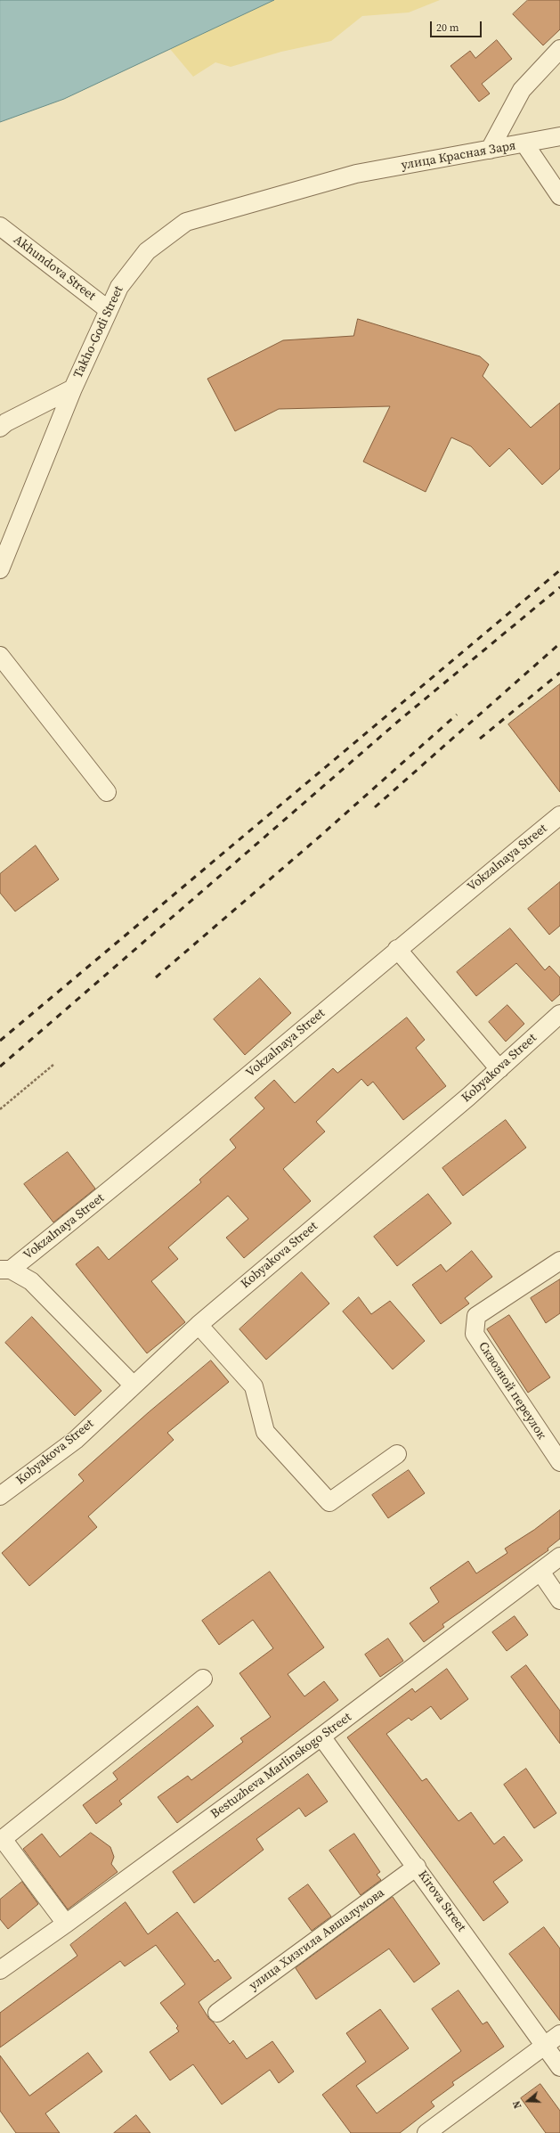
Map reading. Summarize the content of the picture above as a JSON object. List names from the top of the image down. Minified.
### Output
{"streets":{"street":["улица Красная Заря","Akhundova Street","Takho-Godi Street","Vokzalnaya Street","Kobyakova Street","Сквозной переулок","Bestuzheva Marlinskogo Street","Kirova Street","улица Хизгила Авшалумова"]},"crossings":[["улица Красная Заря","Takho-Godi Street"],["Akhundova Street","Takho-Godi Street"],["Vokzalnaya Street","Kobyakova Street"],["Bestuzheva Marlinskogo Street","Kirova Street"],["Kirova Street","улица Хизгила Авшалумова"]],"scale_bar":"20 m","north":"left"}
